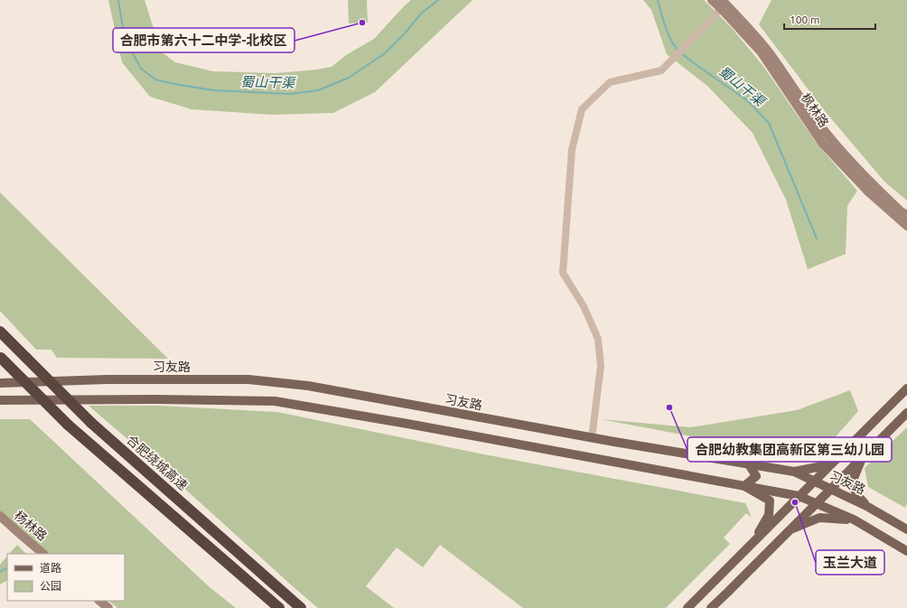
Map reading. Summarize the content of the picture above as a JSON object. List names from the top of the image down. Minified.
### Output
{"streets":{"highway":["合肥绕城高速"],"main road":["枫林路","习友路","杨林路"]},"water":["蜀山干渠"],"places":["合肥市第六十二中学-北校区","合肥幼教集团高新区第三幼儿园","玉兰大道"],"legend":["道路","公园"],"scale_bar":"100 m"}
